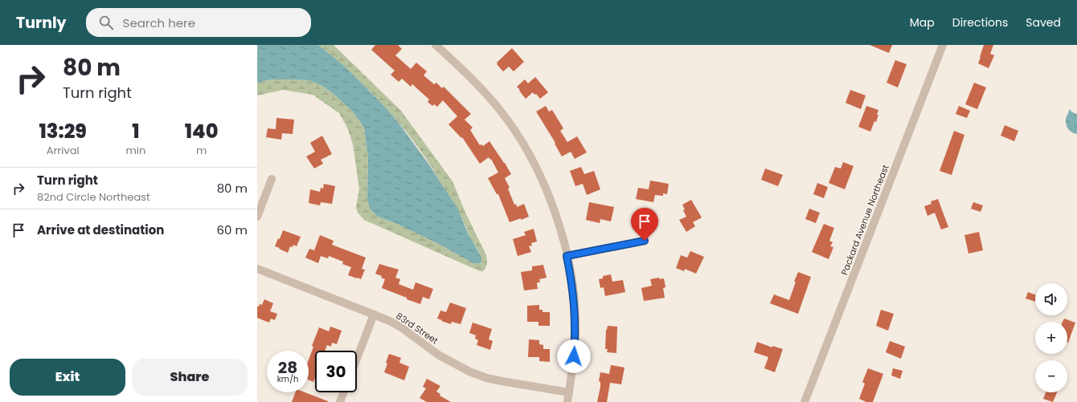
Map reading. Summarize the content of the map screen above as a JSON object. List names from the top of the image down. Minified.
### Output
{"streets":{"street":["Packard Avenue Northeast","83rd Street"]},"page":{"header":"Turnly","search":"Search here","nav":["Map","Directions","Saved"],"turn":["80 m","Turn right"],"eta":["13:29","Arrival","1","min","140","m"],"list":[{"name":"Turn right","note":"82nd Circle Northeast","value":"80 m"},{"name":"Arrive at destination","value":"60 m"}],"map_buttons":["+","−"],"speed":"28 km/h","limit":"30","buttons":["Exit","Share"]}}
